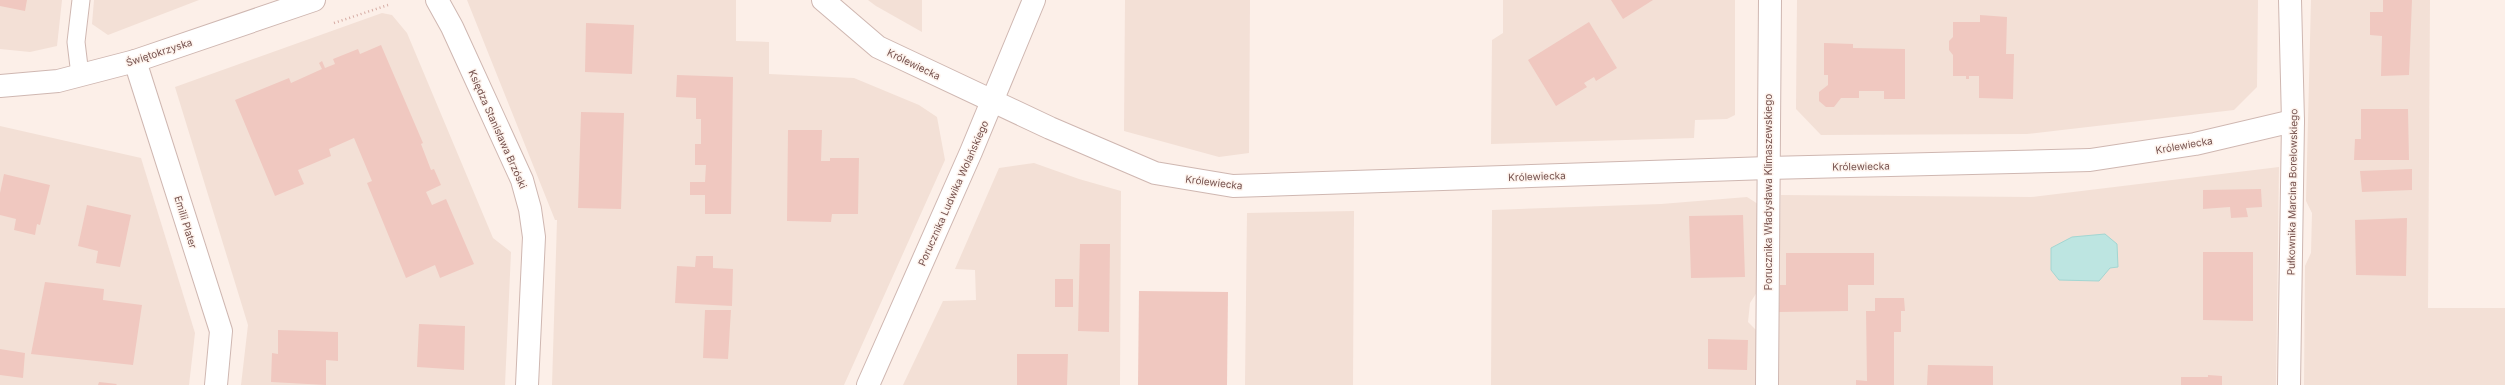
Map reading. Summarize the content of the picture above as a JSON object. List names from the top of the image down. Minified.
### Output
{"streets":{"street":["Świętokrzyska","Królewiecka","Księdza Stanisława Brzóski","Porucznika Władysława Klimaszewskiego","Pułkownika Marcina Borelowskiego","Porucznika Ludwika Wolańskiego","Emilii Plater"]},"crossings":[["Świętokrzyska","Emilii Plater"],["Królewiecka","Porucznika Władysława Klimaszewskiego"],["Królewiecka","Pułkownika Marcina Borelowskiego"],["Królewiecka","Porucznika Ludwika Wolańskiego"]]}
